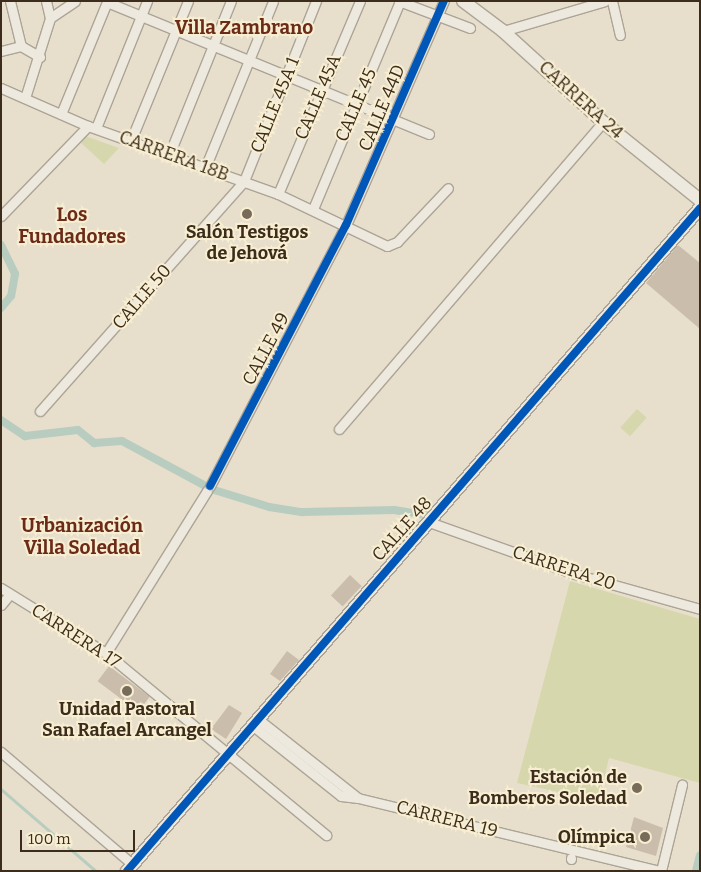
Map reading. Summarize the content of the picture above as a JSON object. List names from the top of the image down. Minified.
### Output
{"streets":{"street":["CALLE 45A","CARRERA 24","CALLE 45A 1","CALLE 45","CALLE 44D","CARRERA 18B","CALLE 50","CALLE 49","CALLE 48","CARRERA 20","CARRERA 17","CARRERA 19"]},"crossings":[["CALLE 45A","CARRERA 18B"],["CALLE 45A 1","CARRERA 18B"],["CALLE 45A 1","CALLE 50"],["CALLE 45","CARRERA 18B"],["CALLE 44D","CARRERA 18B"],["CALLE 44D","CALLE 49"],["CARRERA 18B","CALLE 50"],["CARRERA 18B","CALLE 49"],["CALLE 49","CARRERA 17"],["CALLE 48","CARRERA 20"],["CALLE 48","CARRERA 17"],["CALLE 48","CARRERA 19"]],"districts":["Villa Zambrano","Los Fundadores","Urbanización Villa Soledad"],"places":["Salón Testigos de Jehová","Unidad Pastoral San Rafael Arcangel","Estación de Bomberos Soledad","Olímpica"],"scale_bar":"100 m"}
